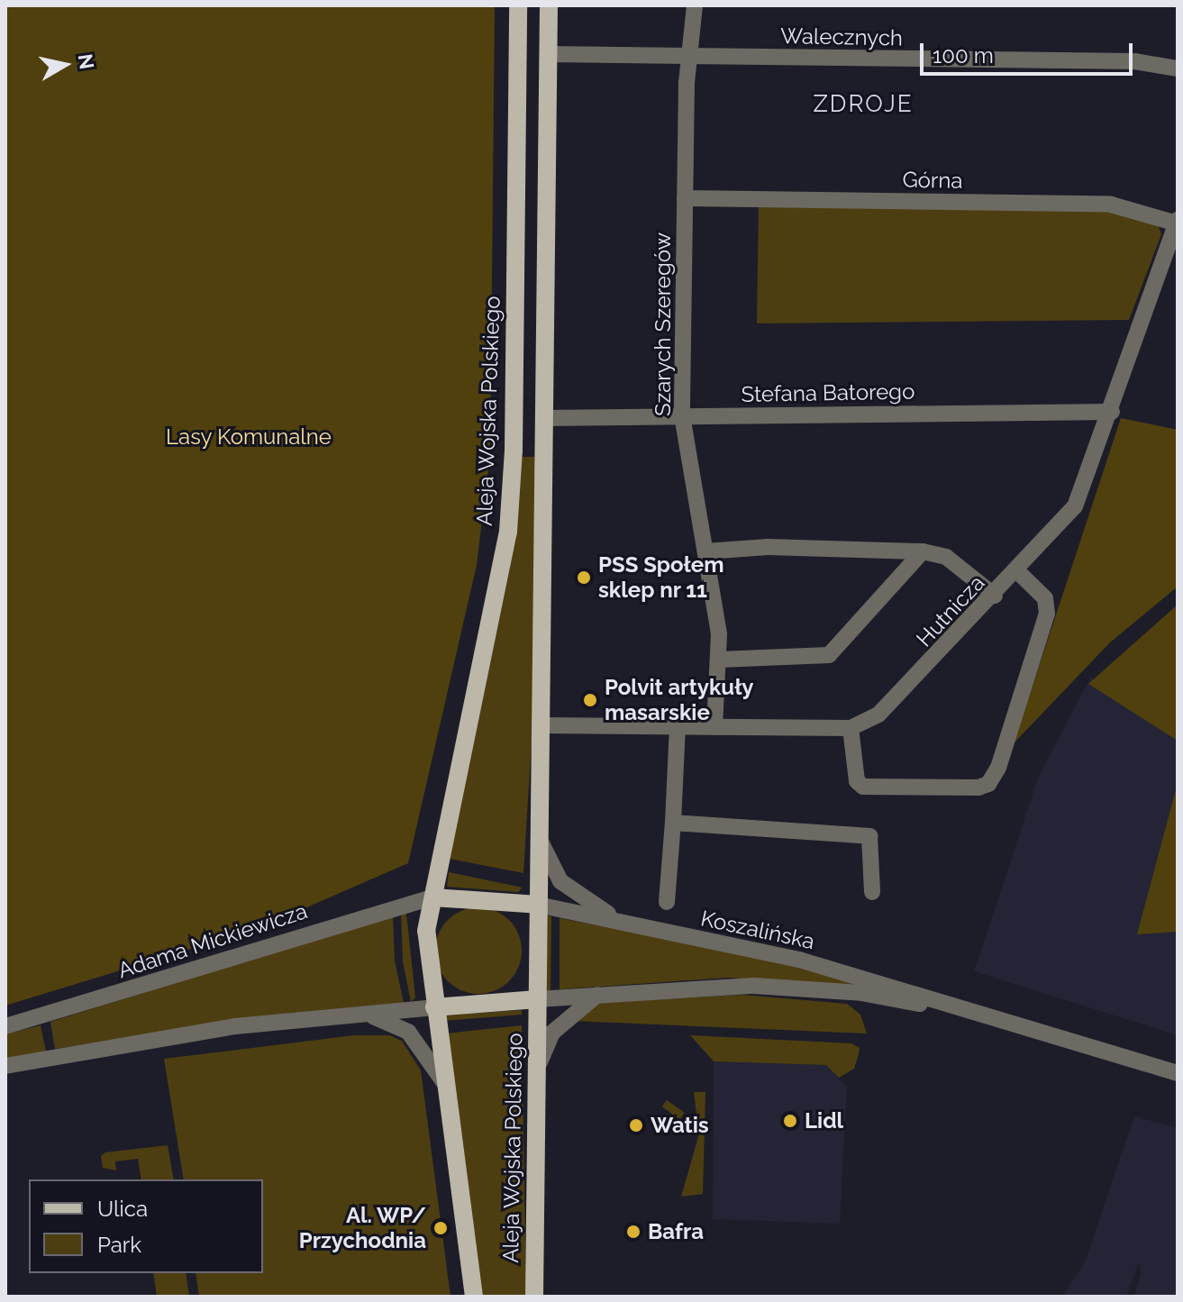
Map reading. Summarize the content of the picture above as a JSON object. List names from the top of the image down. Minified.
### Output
{"streets":{"main road":["Aleja Wojska Polskiego"],"street":["Walecznych","Górna","Szarych Szeregów","Stefana Batorego","Hutnicza","Koszalińska","Adama Mickiewicza"]},"crossings":[["Walecznych","Szarych Szeregów"],["Górna","Szarych Szeregów"],["Górna","Hutnicza"],["Szarych Szeregów","Stefana Batorego"],["Szarych Szeregów","Hutnicza"],["Stefana Batorego","Hutnicza"],["Aleja Wojska Polskiego","Koszalińska"],["Aleja Wojska Polskiego","Adama Mickiewicza"]],"districts":["ZDROJE"],"parks":["Lasy Komunalne"],"places":["PSS Społem sklep nr 11","Polvit artykuły masarskie","Lidl","Watis","Al. WP/ Przychodnia","Bafra"],"legend":["Ulica","Park"],"scale_bar":"100 m","north":"right"}
